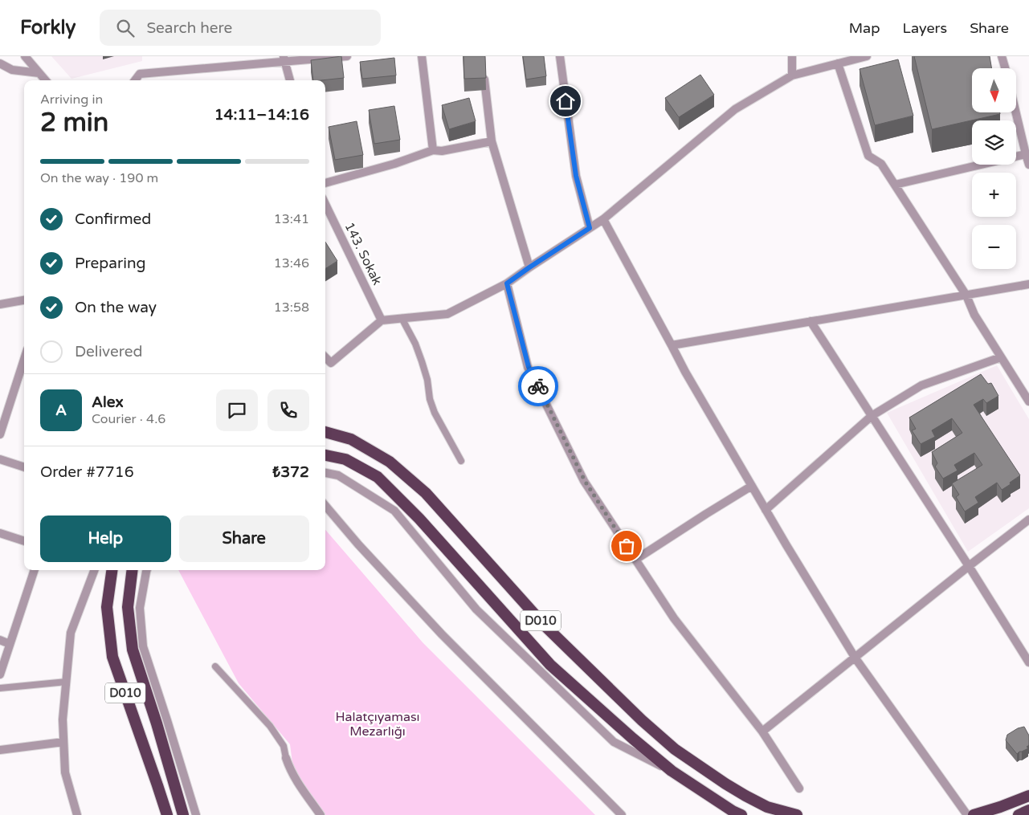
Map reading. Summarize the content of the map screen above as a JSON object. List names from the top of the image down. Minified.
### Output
{"streets":{"highway":["D010"],"street":["143. Sokak"]},"parks":["Halatçıyaması Mezarlığı"],"north":"bottom","page":{"header":"Forkly","search":"Search here","nav":["Map","Layers","Share"],"map_buttons":["+","−"],"heading":["2 min","Arriving in","14:11–14:16"],"panel":["Alex","Courier · 4.6","Order #7716","₺372"],"bar":"On the way · 190 m","list":[["Confirmed","13:41"],["Preparing","13:46"],["On the way","13:58"],"Delivered"],"round":"A","buttons":["Help","Share"]}}
